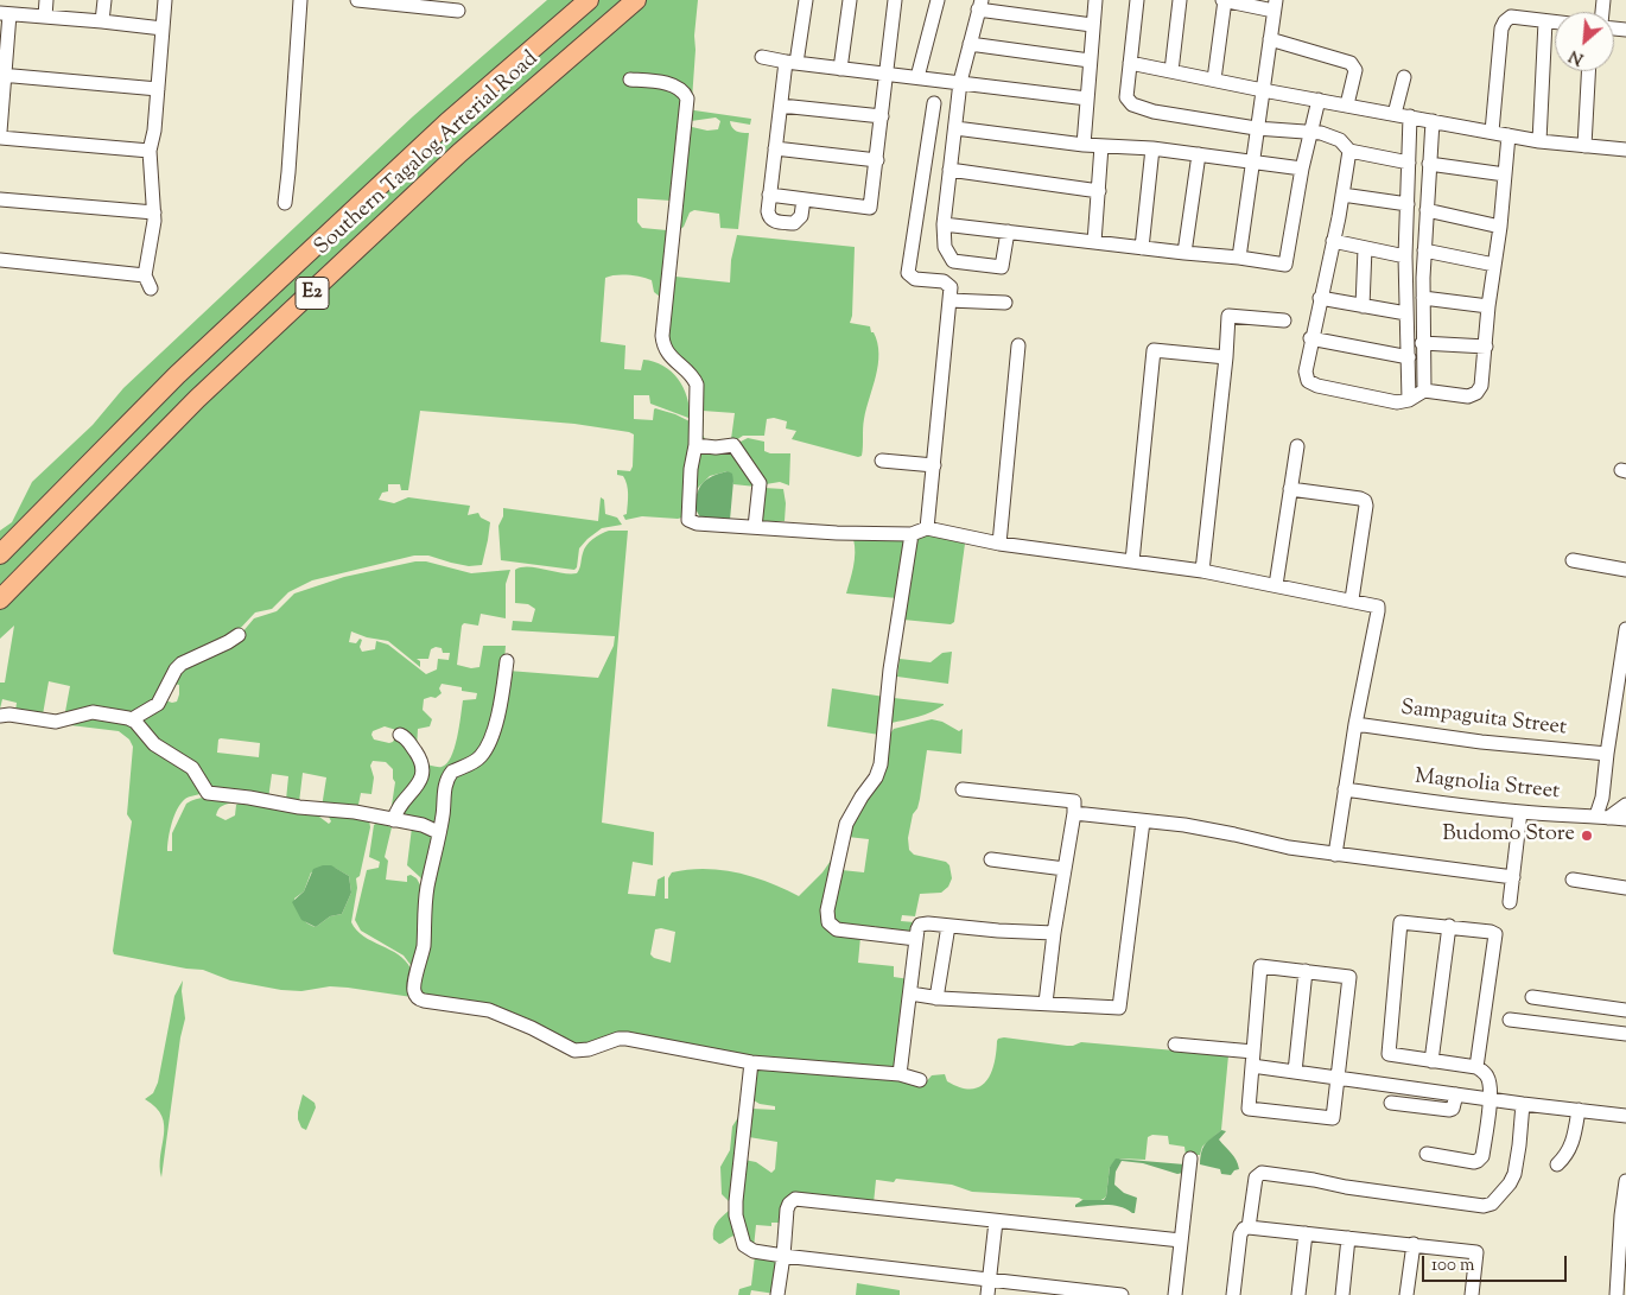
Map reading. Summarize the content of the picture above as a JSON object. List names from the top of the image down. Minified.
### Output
{"streets":{"highway":["Southern Tagalog Arterial Road","E2"],"street":["Sampaguita Street","Magnolia Street"]},"places":["Budomo Store"],"scale_bar":"100 m","north":"bottom left"}
